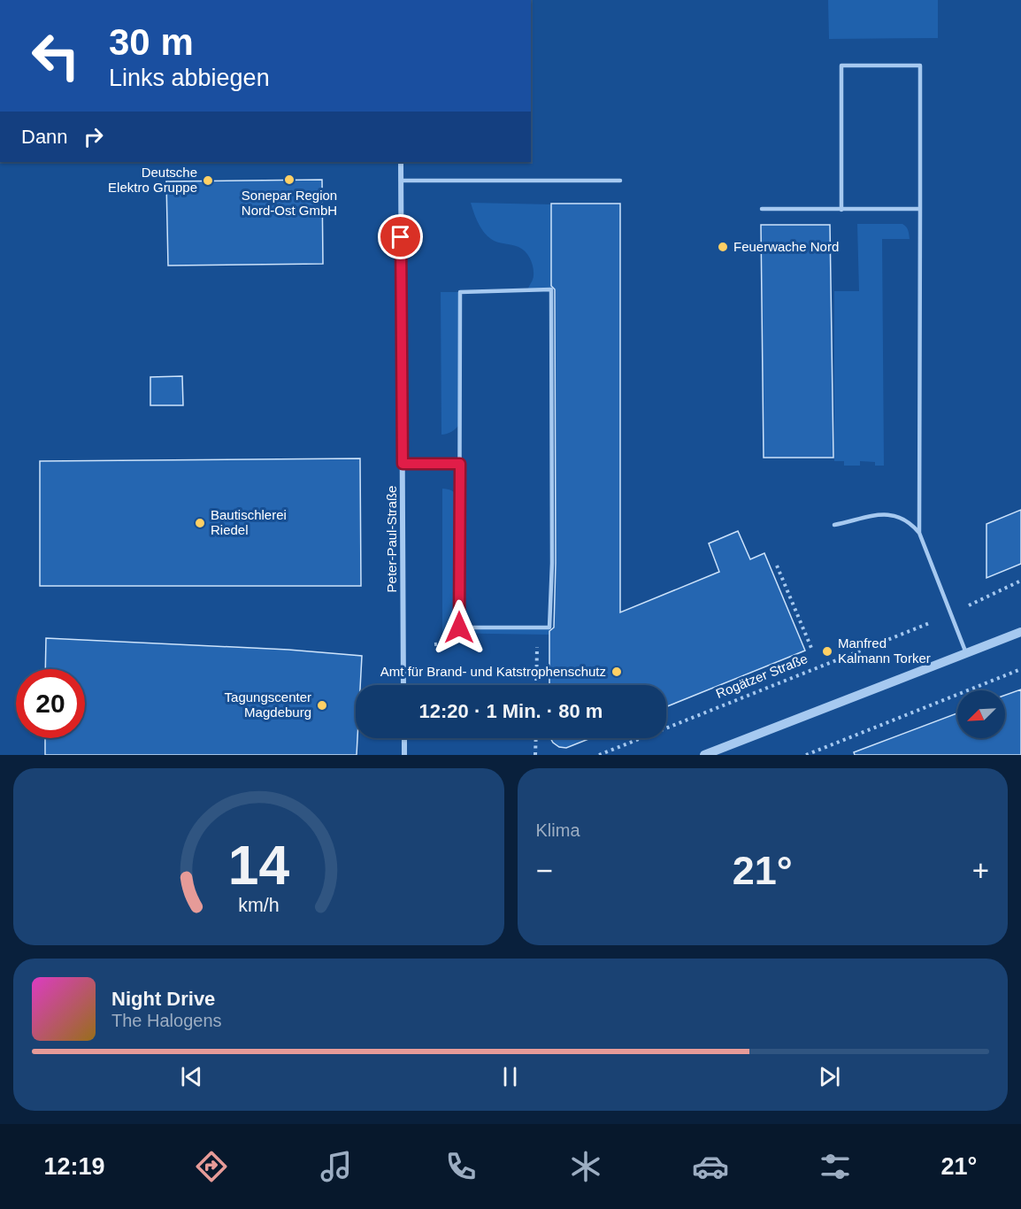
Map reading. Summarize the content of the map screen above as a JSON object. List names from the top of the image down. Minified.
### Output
{"streets":{"street":["Peter-Paul-Straße"],"path":["Rogätzer Straße"]},"places":["Sonepar Region Nord-Ost GmbH","Deutsche Elektro Gruppe","Feuerwache Nord","Bautischlerei Riedel","Manfred Kalmann Torker","Amt für Brand- und Katstrophenschutz","Tagungscenter Magdeburg"],"north":"bottom left","page":{"turn":["30 m","Links abbiegen"],"then":"Dann","limit":"20","trip":"12:20 · 1 Min. · 80 m","tile":"Klima","heat":["−","21°","+"],"song":["Night Drive","The Halogens"],"tabs":["12:19","21°"],"gauge":["14","km/h"]}}
